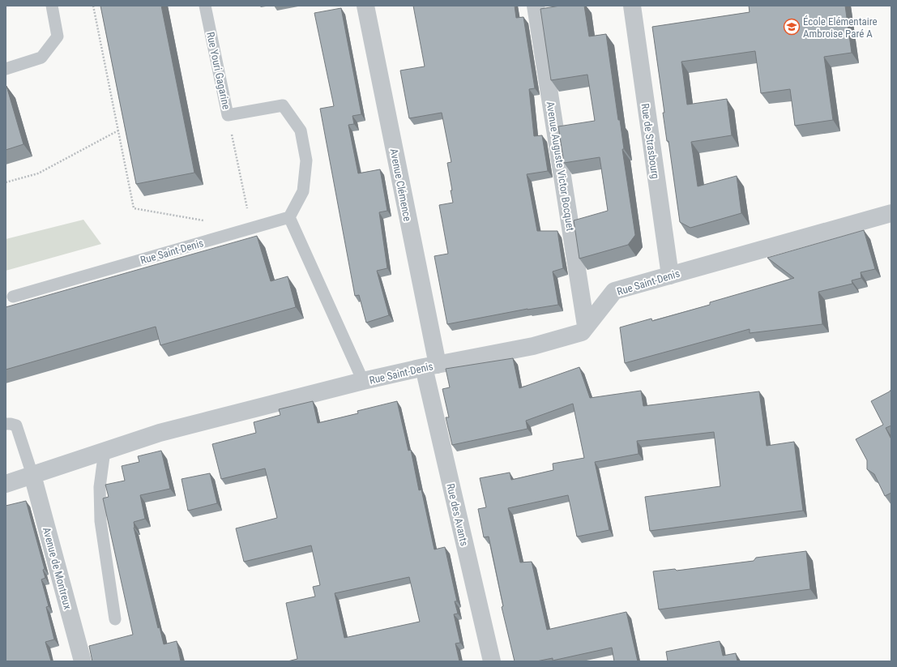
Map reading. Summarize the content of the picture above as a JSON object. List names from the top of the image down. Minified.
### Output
{"streets":{"street":["Rue de Strasbourg","Avenue Auguste Victor Bocquet","Avenue Clémence","Rue Saint-Denis","Rue des Avants","Avenue de Montreux"],"lane":["Rue Youri Gagarine"]},"crossings":[["Rue Youri Gagarine","Rue Saint-Denis"],["Rue de Strasbourg","Rue Saint-Denis"],["Avenue Auguste Victor Bocquet","Rue Saint-Denis"],["Avenue Clémence","Rue Saint-Denis"],["Avenue Clémence","Rue des Avants"],["Rue Saint-Denis","Rue des Avants"],["Rue Saint-Denis","Avenue de Montreux"]],"places":{"school or university":["École Elémentaire Ambroise Paré A"]}}
